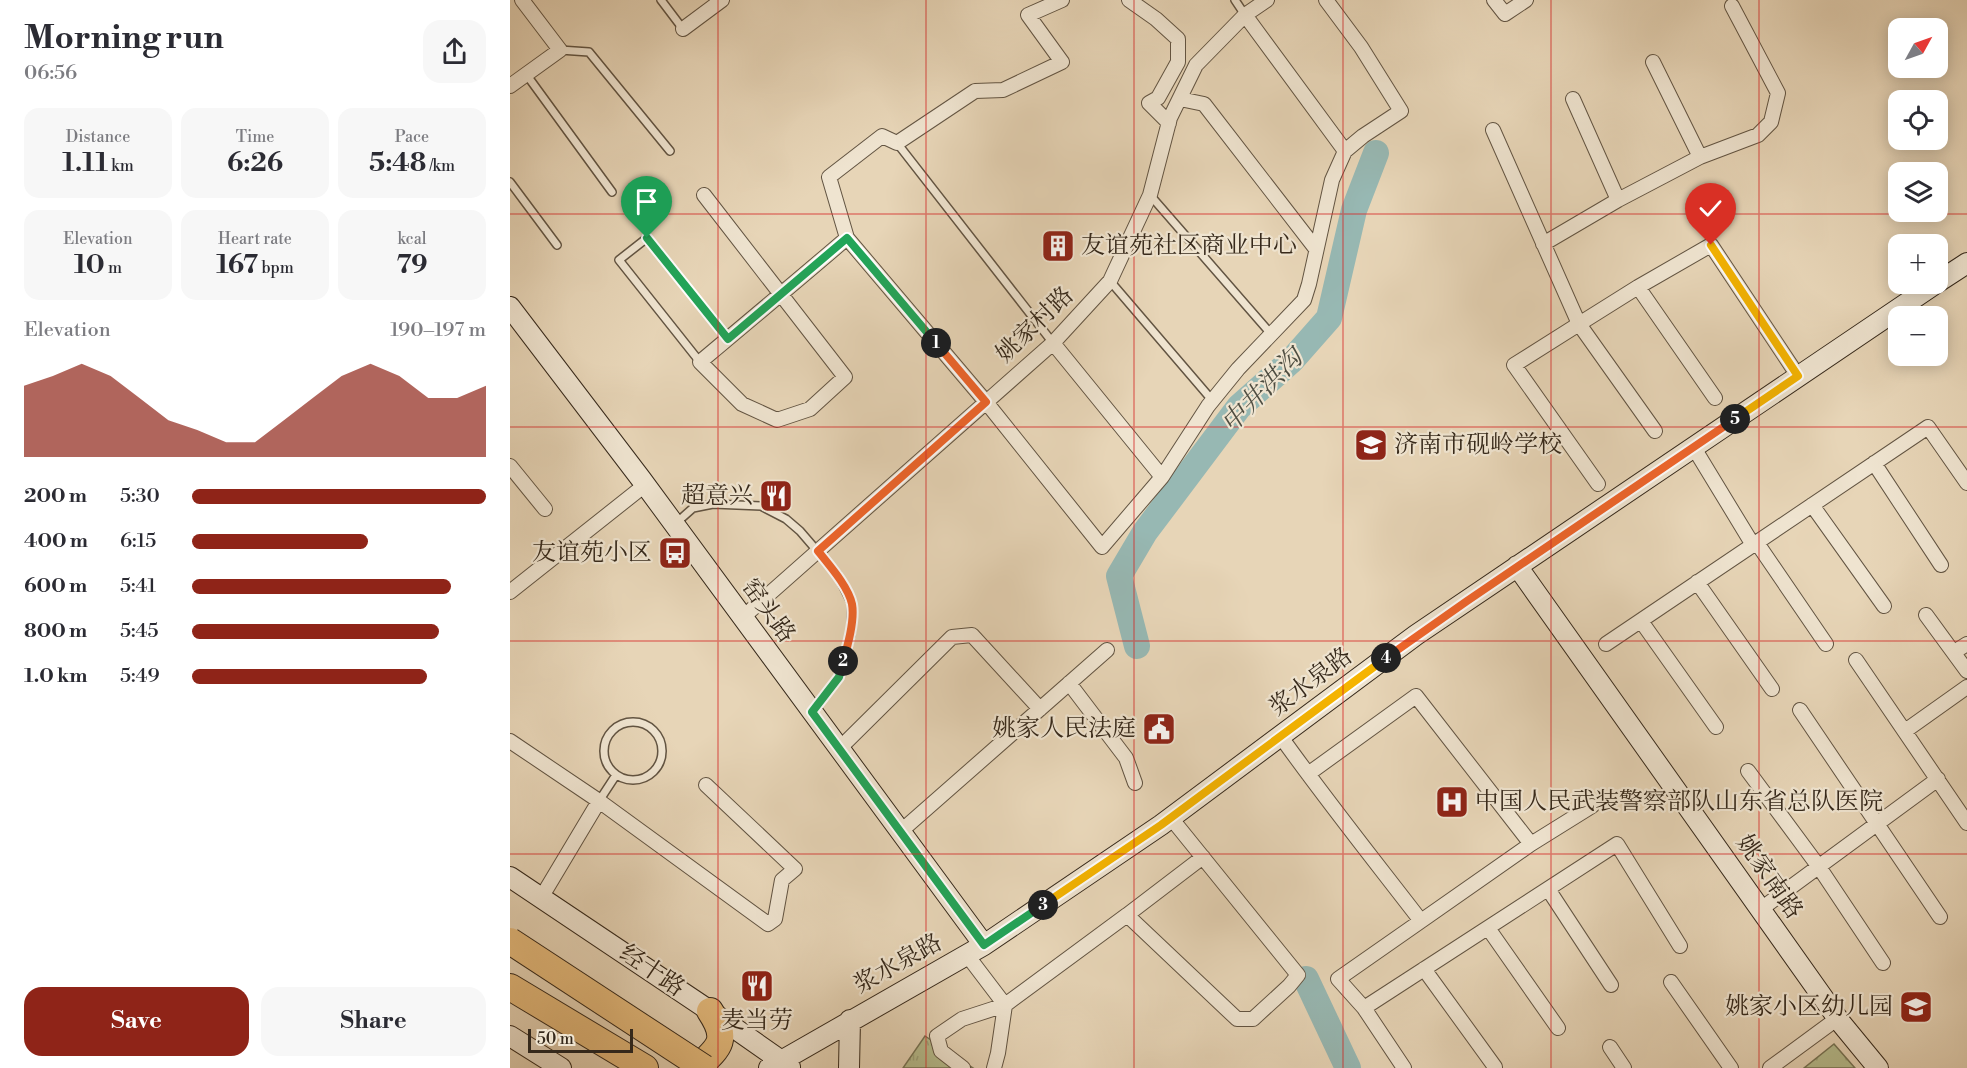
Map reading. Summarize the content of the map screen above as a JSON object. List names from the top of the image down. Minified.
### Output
{"streets":{"main road":["窑头路","浆水泉路","姚家南路","经十路"],"street":["姚家村路"]},"crossings":[["姚家村路","窑头路"],["窑头路","浆水泉路"],["浆水泉路","姚家南路"],["浆水泉路","经十路"]],"water":["中井洪沟"],"places":{"building":["友谊苑社区商业中心"],"school or university":["济南市砚岭学校","姚家小区幼儿园"],"restaurant":["超意兴","麦当劳"],"bus stop":["友谊苑小区"],"public building":["姚家人民法庭"],"hospital":["中国人民武装警察部队山东省总队医院"]},"scale_bar":"50 m","north":"top right","page":{"heading":["Morning run","06:56"],"map_buttons":["+","−"],"stats":[["Distance","1.11 km"],["Time","6:26"],["Pace","5:48 /km"],["Elevation","10 m"],["Heart rate","167 bpm"],["kcal","79"]],"chart":["Elevation","190–197 m"],"pins":["1","5","4","2","3"],"list":[{"name":"200 m","note":"5:30"},{"name":"400 m","note":"6:15"},{"name":"600 m","note":"5:41"},{"name":"800 m","note":"5:45"},{"name":"1.0 km","note":"5:49"}],"buttons":["Save","Share"],"scale":"50 m"}}
